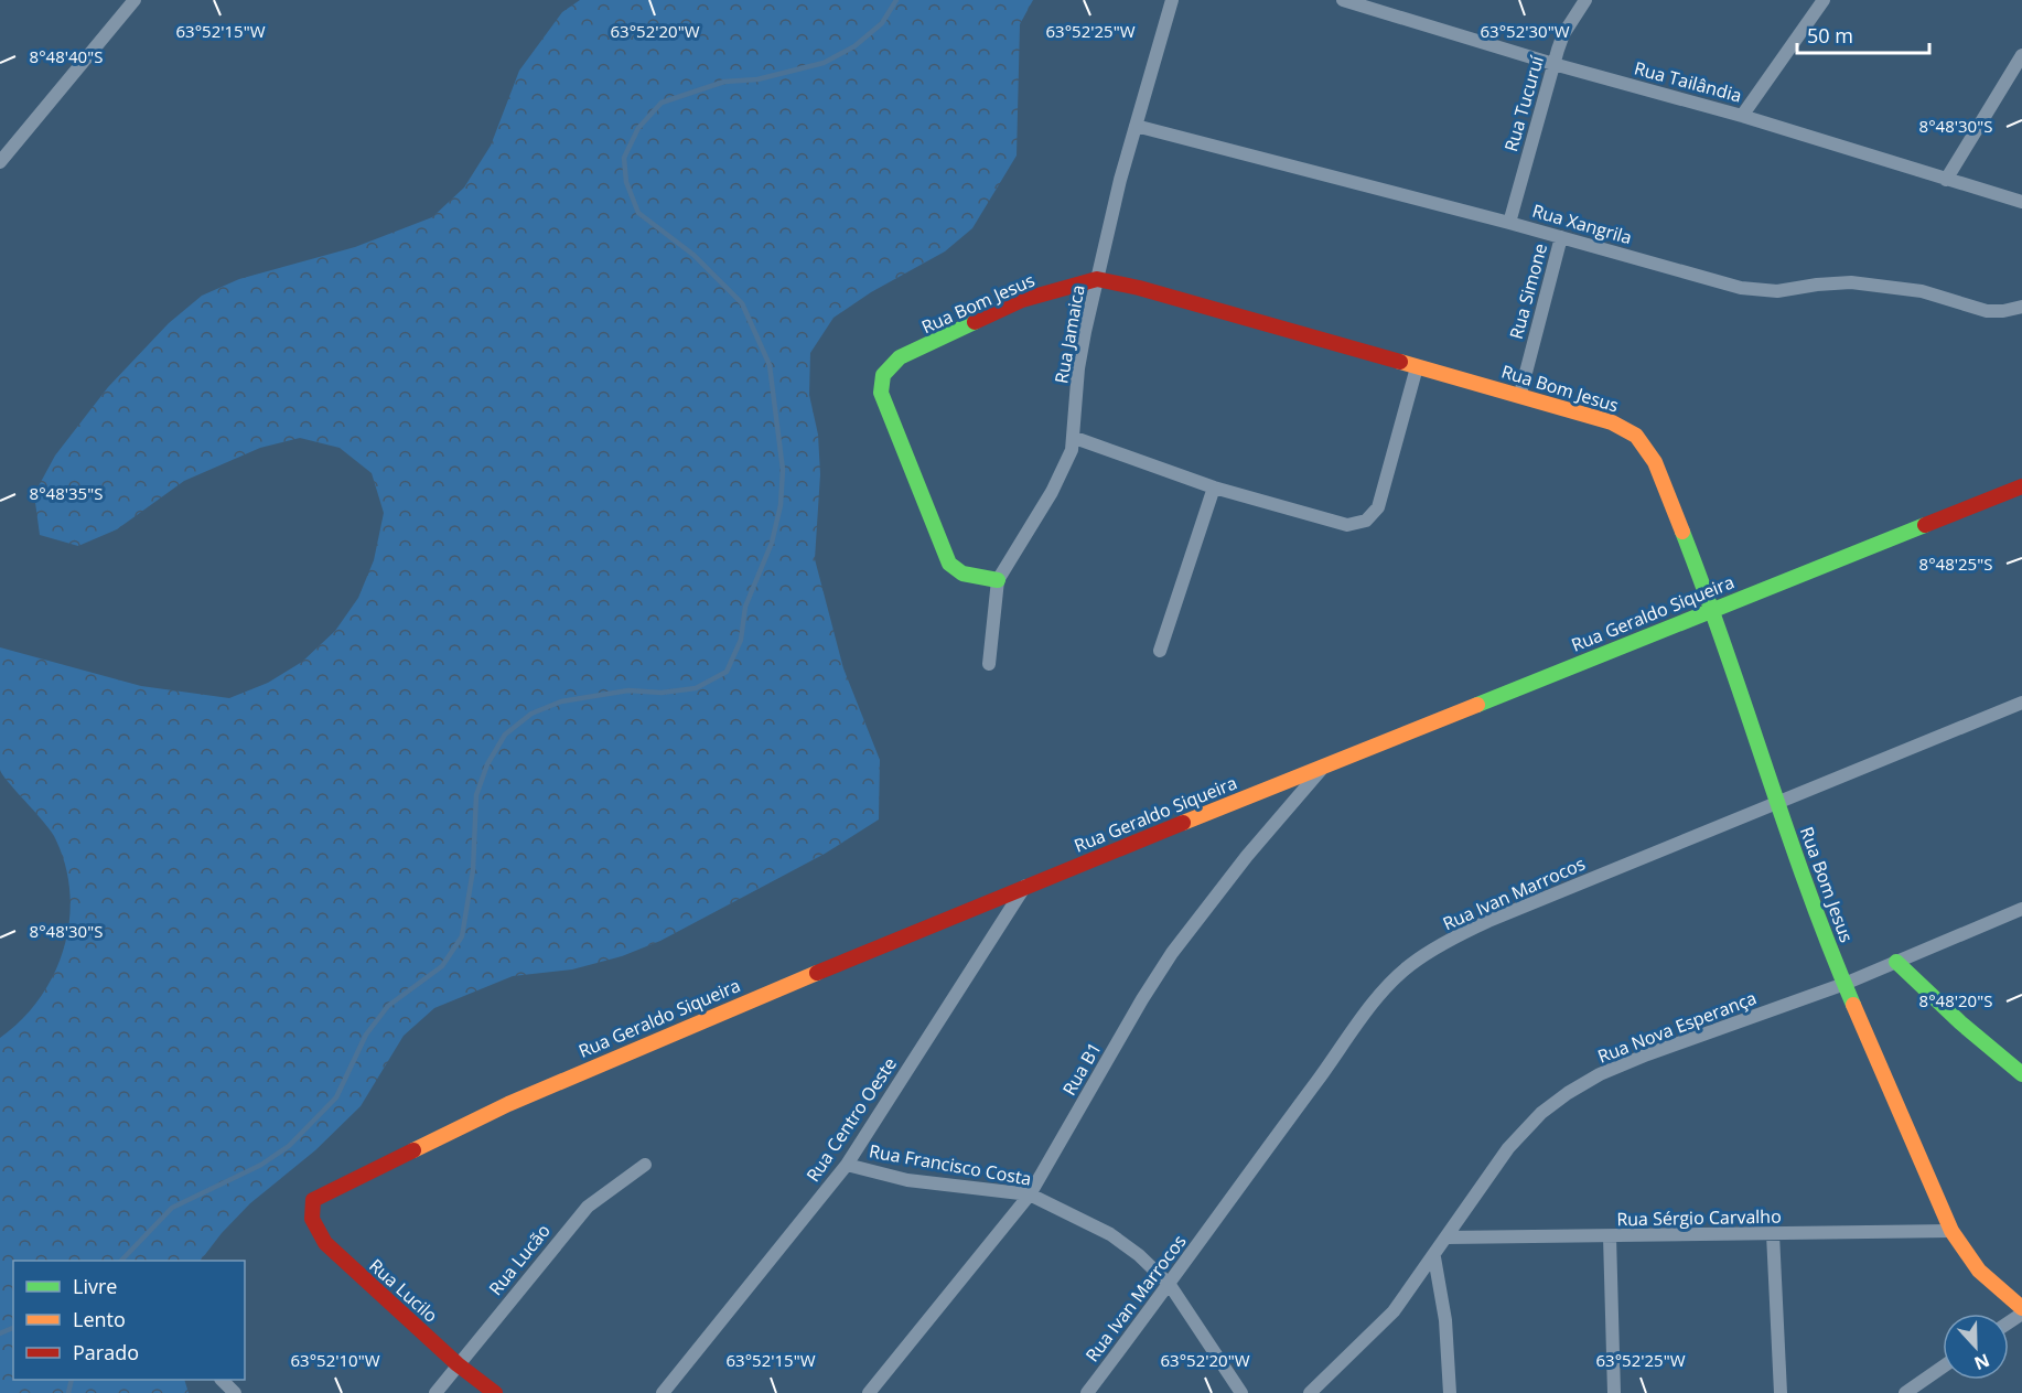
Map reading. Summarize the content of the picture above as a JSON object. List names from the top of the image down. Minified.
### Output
{"streets":{"street":["Rua Tailândia","Rua Tucuruí","Rua Xangrila","Rua Simone","Rua Bom Jesus","Rua Jamaica","Rua Geraldo Siqueira","Rua Ivan Marrocos","Rua Nova Esperança","Rua B1","Rua Centro Oeste","Rua Francisco Costa","Rua Sérgio Carvalho","Rua Lucão","Rua Lucilo"]},"crossings":[["Rua Tailândia","Rua Tucuruí"],["Rua Tucuruí","Rua Xangrila"],["Rua Xangrila","Rua Simone"],["Rua Xangrila","Rua Jamaica"],["Rua Simone","Rua Bom Jesus"],["Rua Bom Jesus","Rua Jamaica"],["Rua Bom Jesus","Rua Geraldo Siqueira"],["Rua Bom Jesus","Rua Ivan Marrocos"],["Rua Bom Jesus","Rua Nova Esperança"],["Rua Bom Jesus","Rua Sérgio Carvalho"],["Rua Geraldo Siqueira","Rua B1"],["Rua Geraldo Siqueira","Rua Centro Oeste"],["Rua Geraldo Siqueira","Rua Lucilo"],["Rua Ivan Marrocos","Rua Francisco Costa"],["Rua Nova Esperança","Rua Sérgio Carvalho"],["Rua B1","Rua Francisco Costa"],["Rua Centro Oeste","Rua Francisco Costa"],["Rua Lucão","Rua Lucilo"]],"legend":["Livre","Lento","Parado"],"scale_bar":"50 m","north":"bottom","coordinates":["63°52'15\"W","63°52'20\"W","63°52'30\"W","63°52'25\"W","8°48'40\"S","8°48'30\"S","8°48'35\"S","8°48'25\"S","8°48'20\"S","63°52'10\"W"]}
